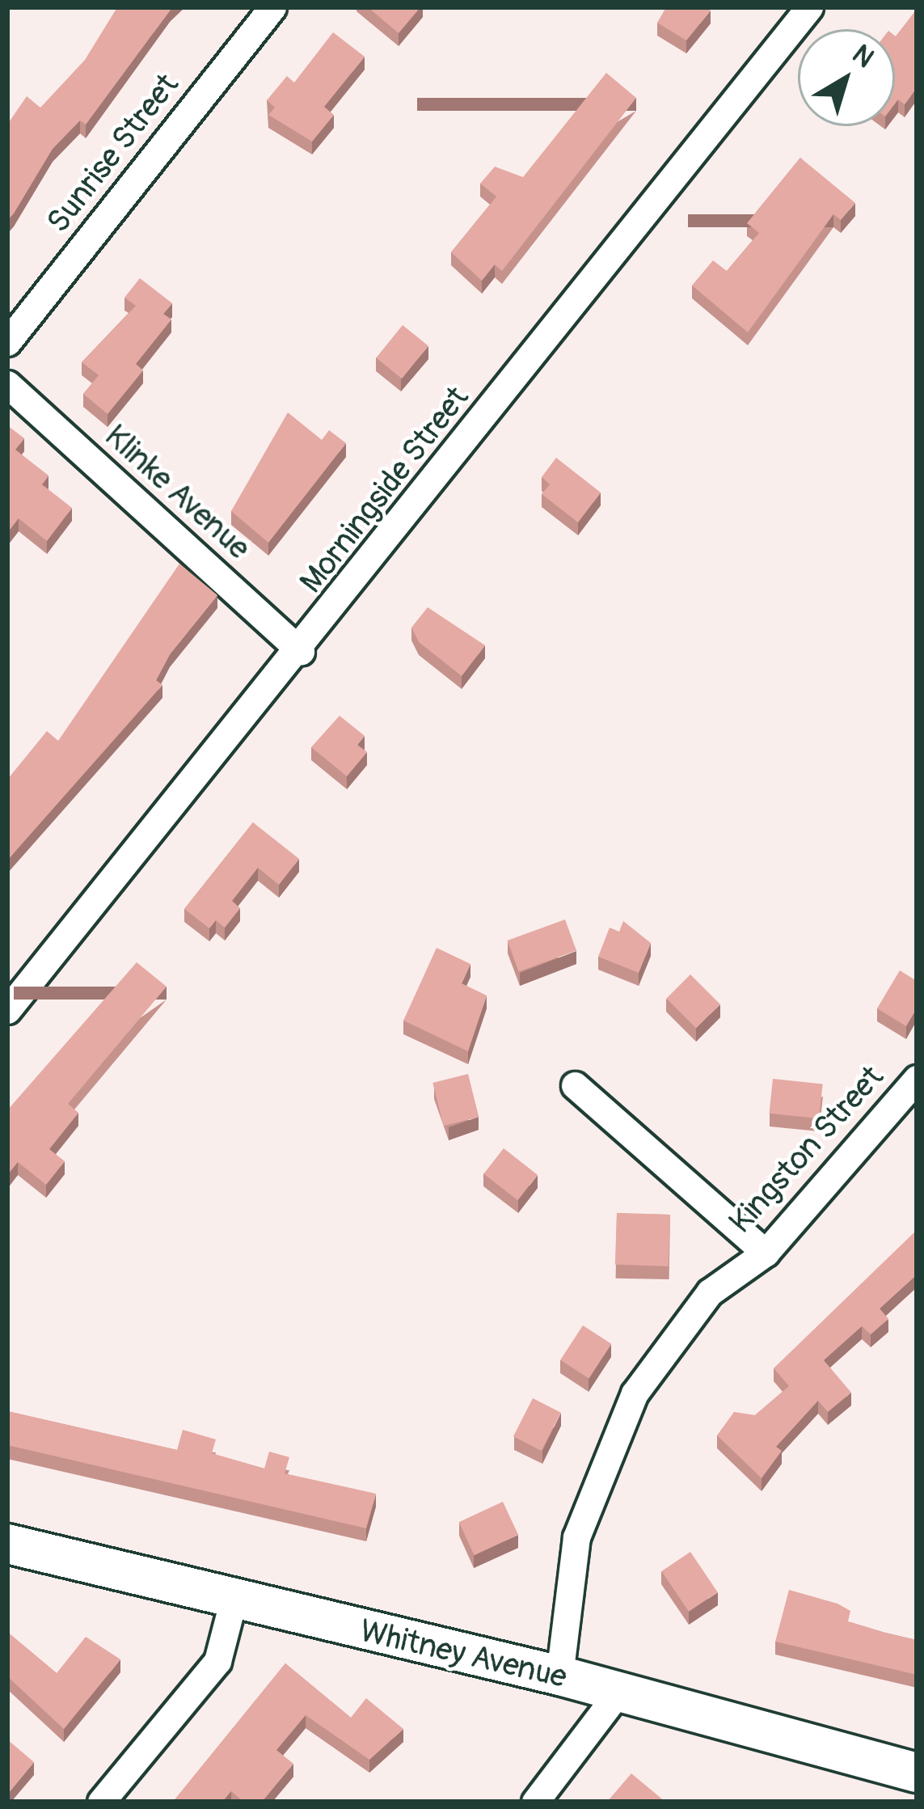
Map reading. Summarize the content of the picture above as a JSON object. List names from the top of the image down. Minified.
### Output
{"streets":{"main road":["Whitney Avenue"],"street":["Sunrise Street","Morningside Street","Klinke Avenue","Kingston Street"]},"crossings":[["Morningside Street","Klinke Avenue"],["Kingston Street","Whitney Avenue"]],"north":"top right"}
